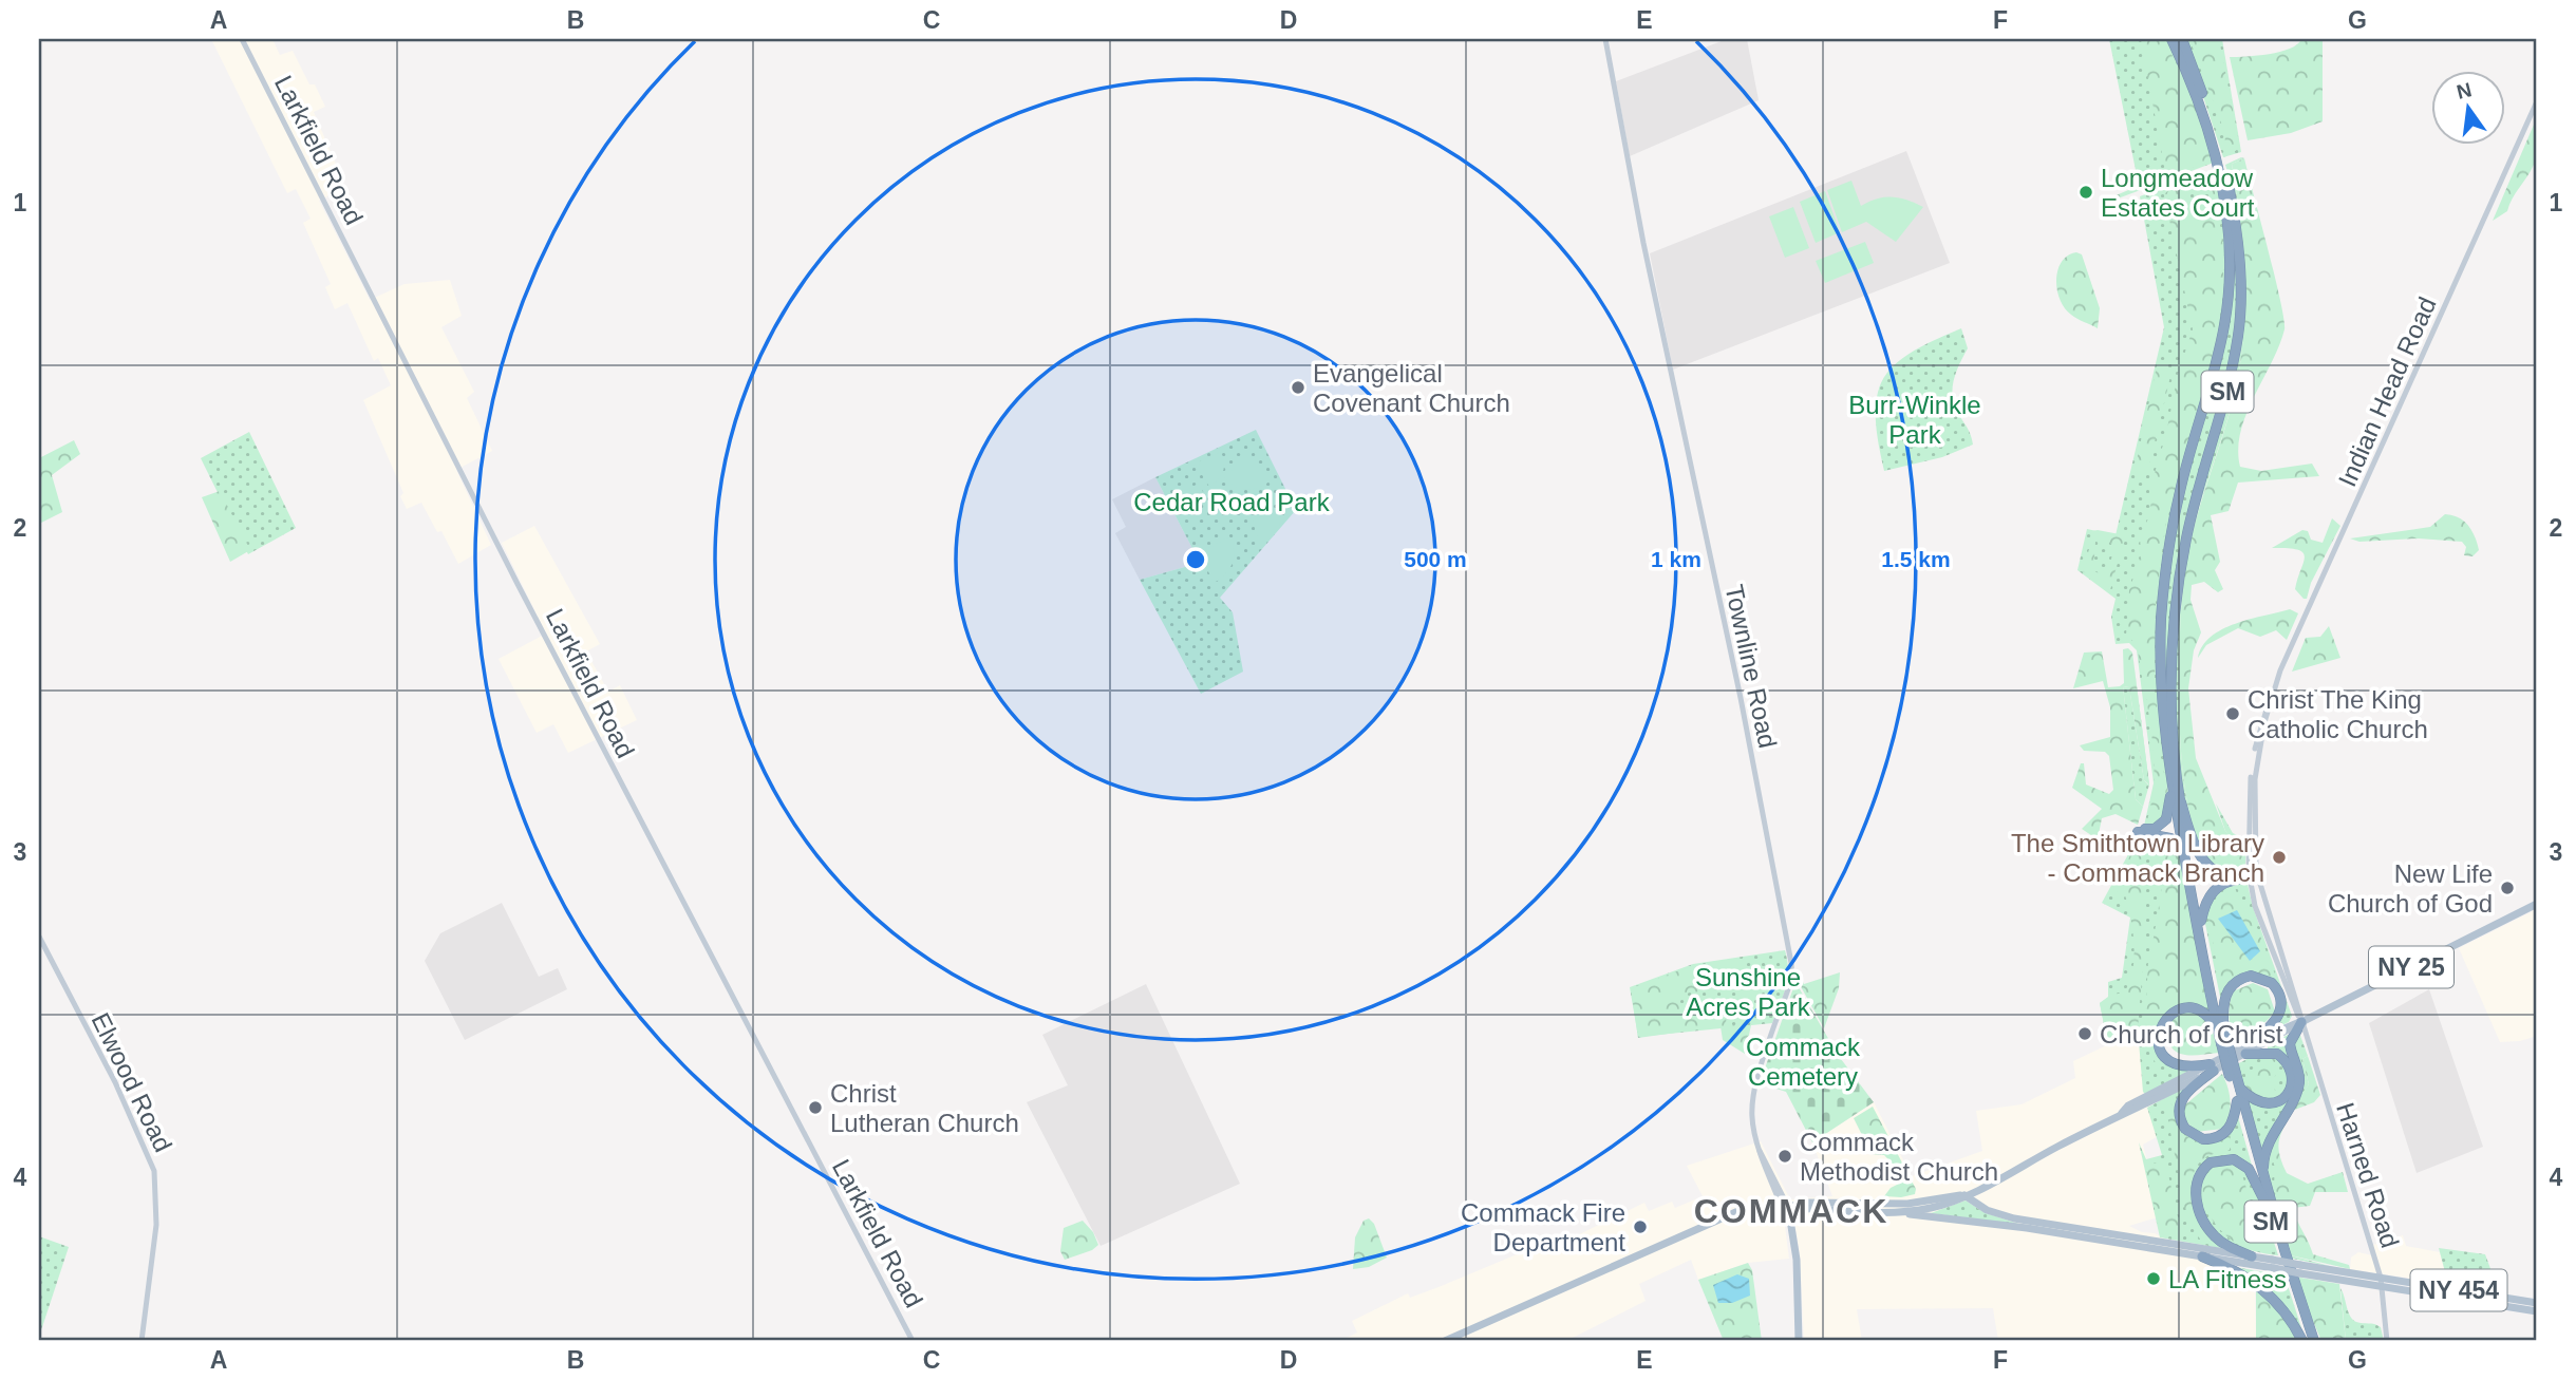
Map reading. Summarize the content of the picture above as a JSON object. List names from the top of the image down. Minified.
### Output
{"streets":{"highway":["SM"],"main road":["Larkfield Road","Indian Head Road","Townline Road","NY 25","Elwood Road","Harned Road","NY 454"]},"crossings":[["Indian Head Road","NY 25"],["Indian Head Road","Harned Road"],["NY 25","Harned Road"],["NY 25","NY 454"],["Harned Road","NY 454"]],"districts":["COMMACK"],"parks":["Burr-Winkle Park","Cedar Road Park","Sunshine Acres Park","Commack Cemetery"],"places":["Longmeadow Estates Court","Evangelical Covenant Church","Christ The King Catholic Church","The Smithtown Library - Commack Branch","New Life Church of God","Church of Christ","Christ Lutheran Church","Commack Methodist Church","Commack Fire Department","LA Fitness"],"north":"top","grid":{"columns":["A","B","C","D","E","F","G"],"rows":["1","2","3","4"]},"rings":["500 m","1 km","1.5 km"]}
